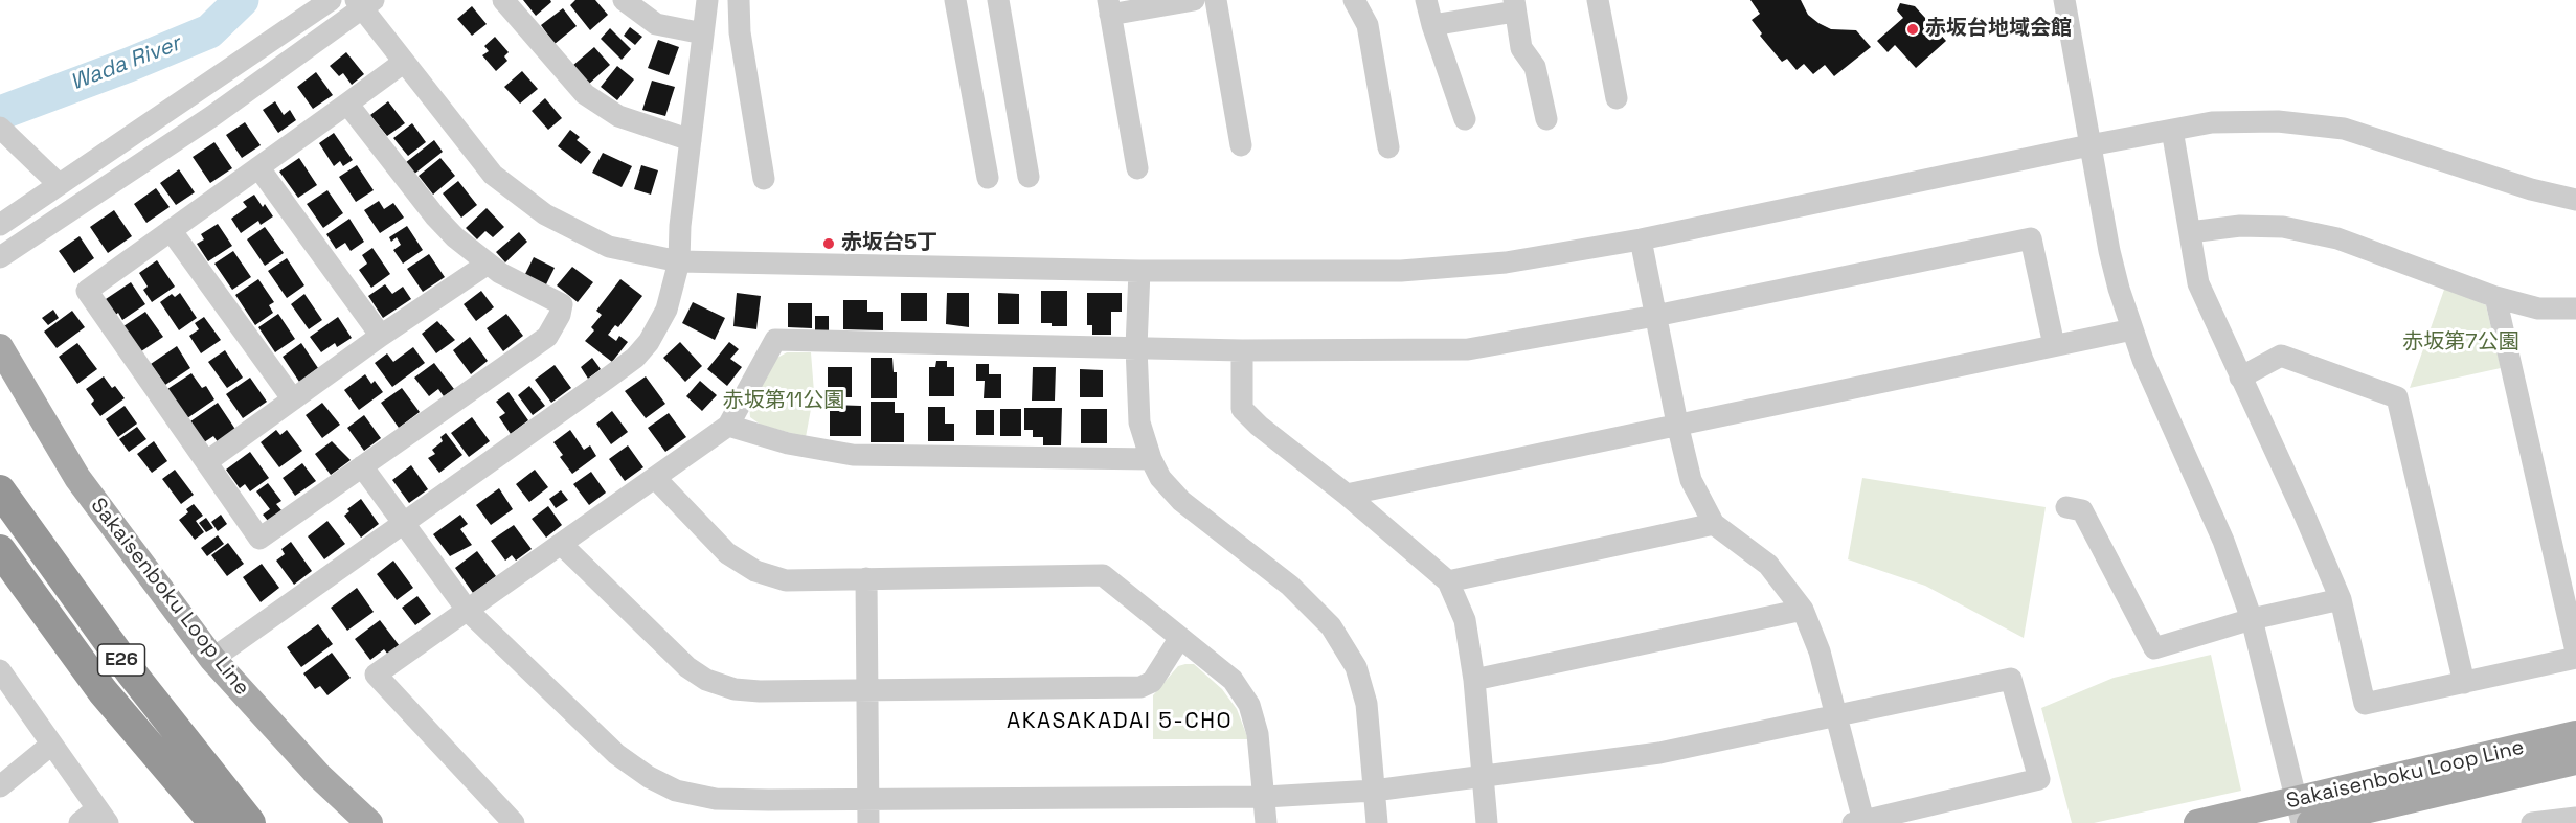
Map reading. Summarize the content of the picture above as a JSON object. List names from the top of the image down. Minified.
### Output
{"streets":{"highway":["E26"],"main road":["Sakaisenboku Loop Line"]},"districts":["AKASAKADAI 5-CHO"],"water":["Wada River"],"parks":["赤坂第7公園","赤坂第11公園"],"places":["赤坂台地域会館","赤坂台5丁"]}
